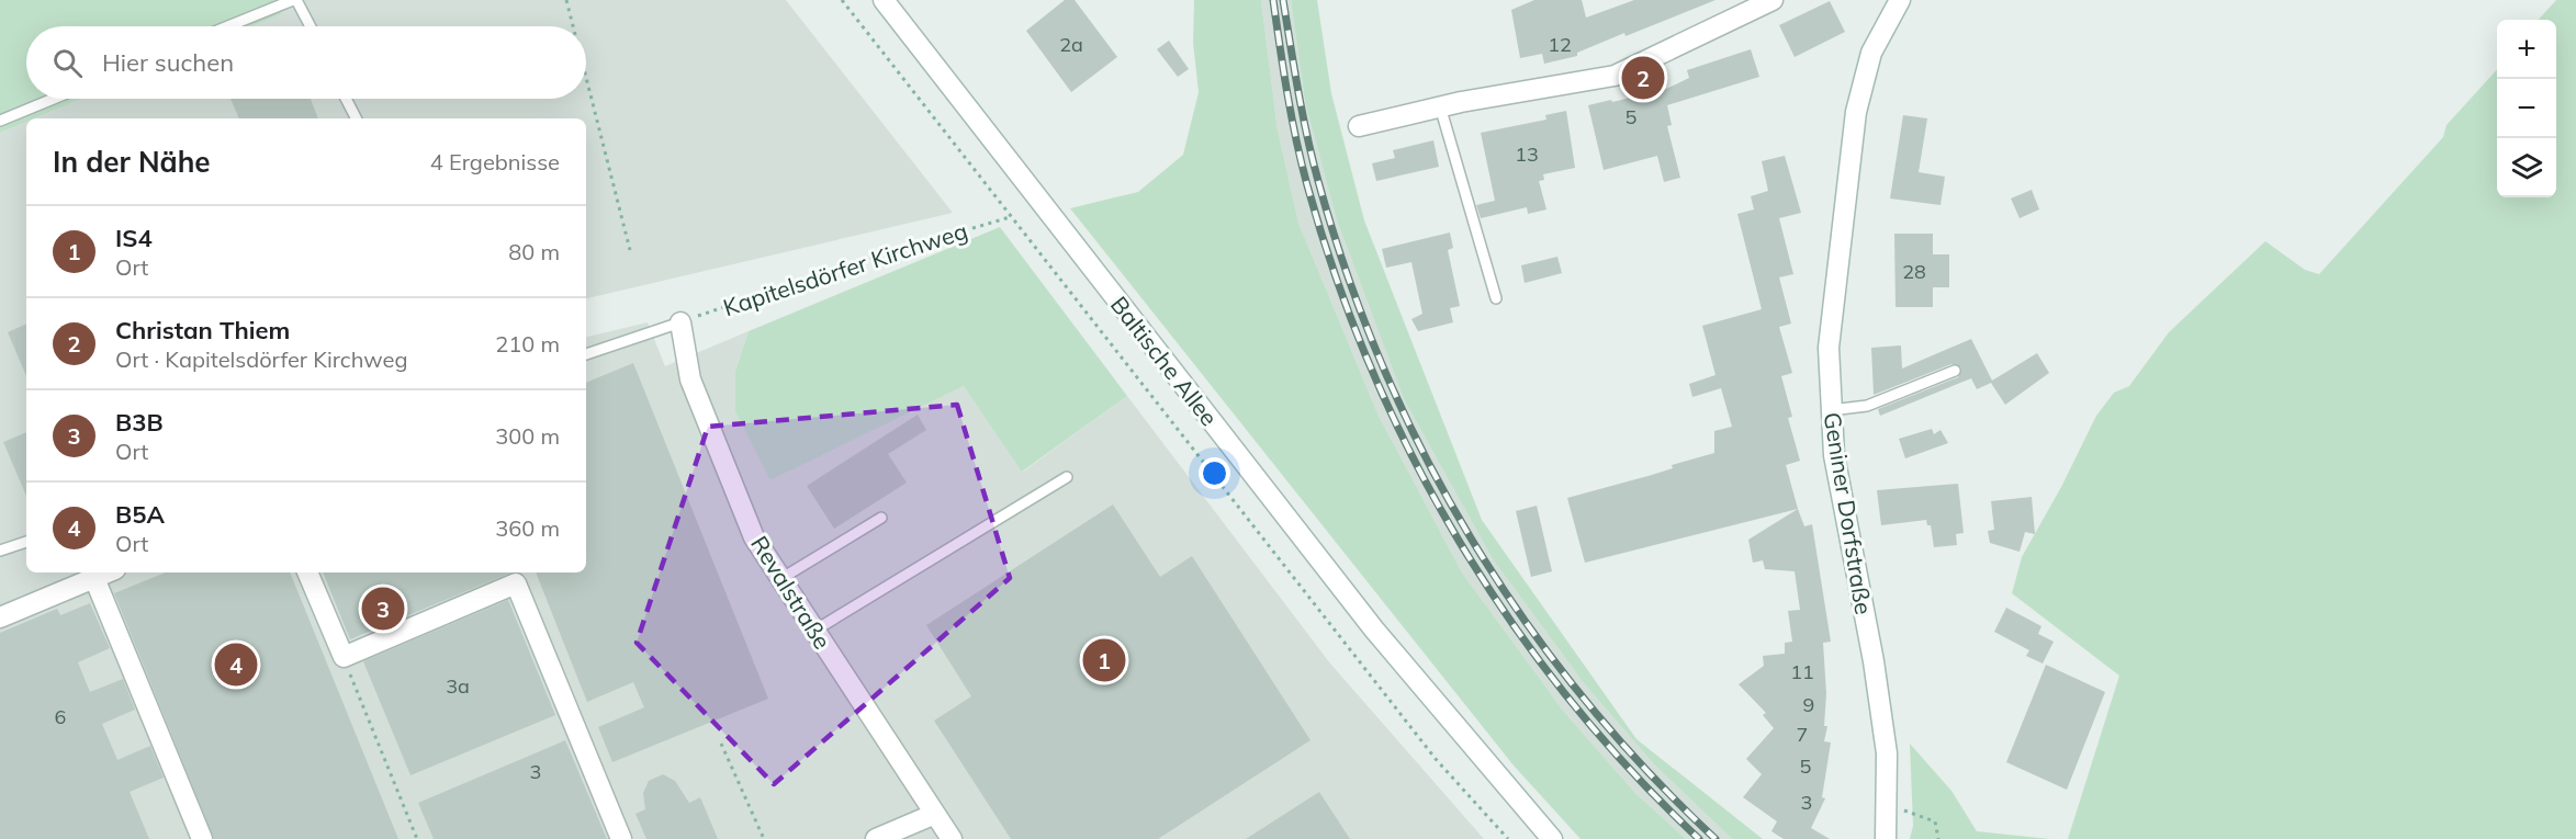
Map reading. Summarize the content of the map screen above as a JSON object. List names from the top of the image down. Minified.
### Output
{"streets":{"street":["Baltische Allee","Geniner Dorfstraße","Revalstraße"],"path":["Kapitelsdörfer Kirchweg"]},"crossings":[["Kapitelsdörfer Kirchweg","Revalstraße"]],"house_numbers":["2a","12","5","13","28","11","3a","9","6","7","5","3","3"],"page":{"map_buttons":["+","−"],"search":"Hier suchen","pins":["2","3","1","4"],"heading":["In der Nähe","4 Ergebnisse"],"list":[{"mark":"1","name":"IS4","note":"Ort","value":"80 m"},{"mark":"2","name":"Christan Thiem","note":"Ort · Kapitelsdörfer Kirchweg","value":"210 m"},{"mark":"3","name":"B3B","note":"Ort","value":"300 m"},{"mark":"4","name":"B5A","note":"Ort","value":"360 m"}]}}
